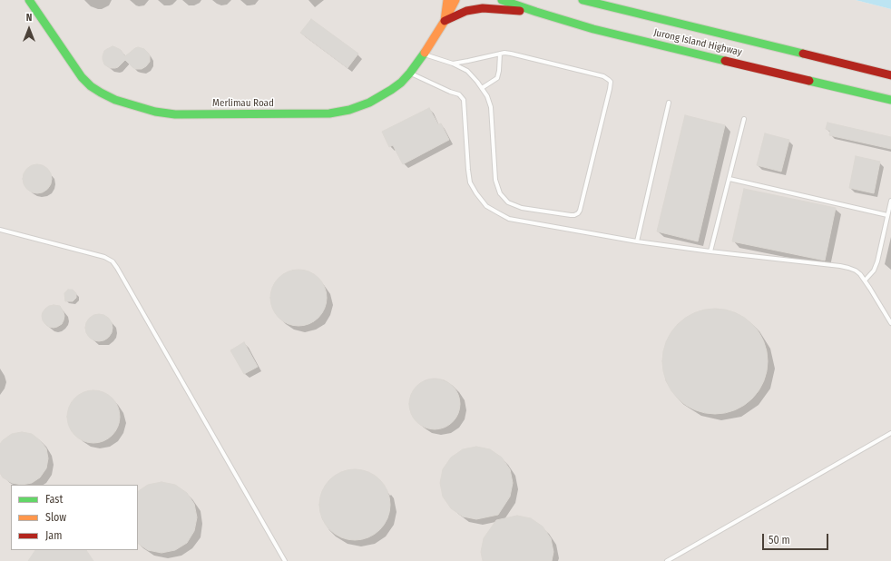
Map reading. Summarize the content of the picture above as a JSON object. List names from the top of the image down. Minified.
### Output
{"streets":{"main road":["Jurong Island Highway","Merlimau Road"]},"legend":["Fast","Slow","Jam"],"scale_bar":"50 m","north":"top"}
